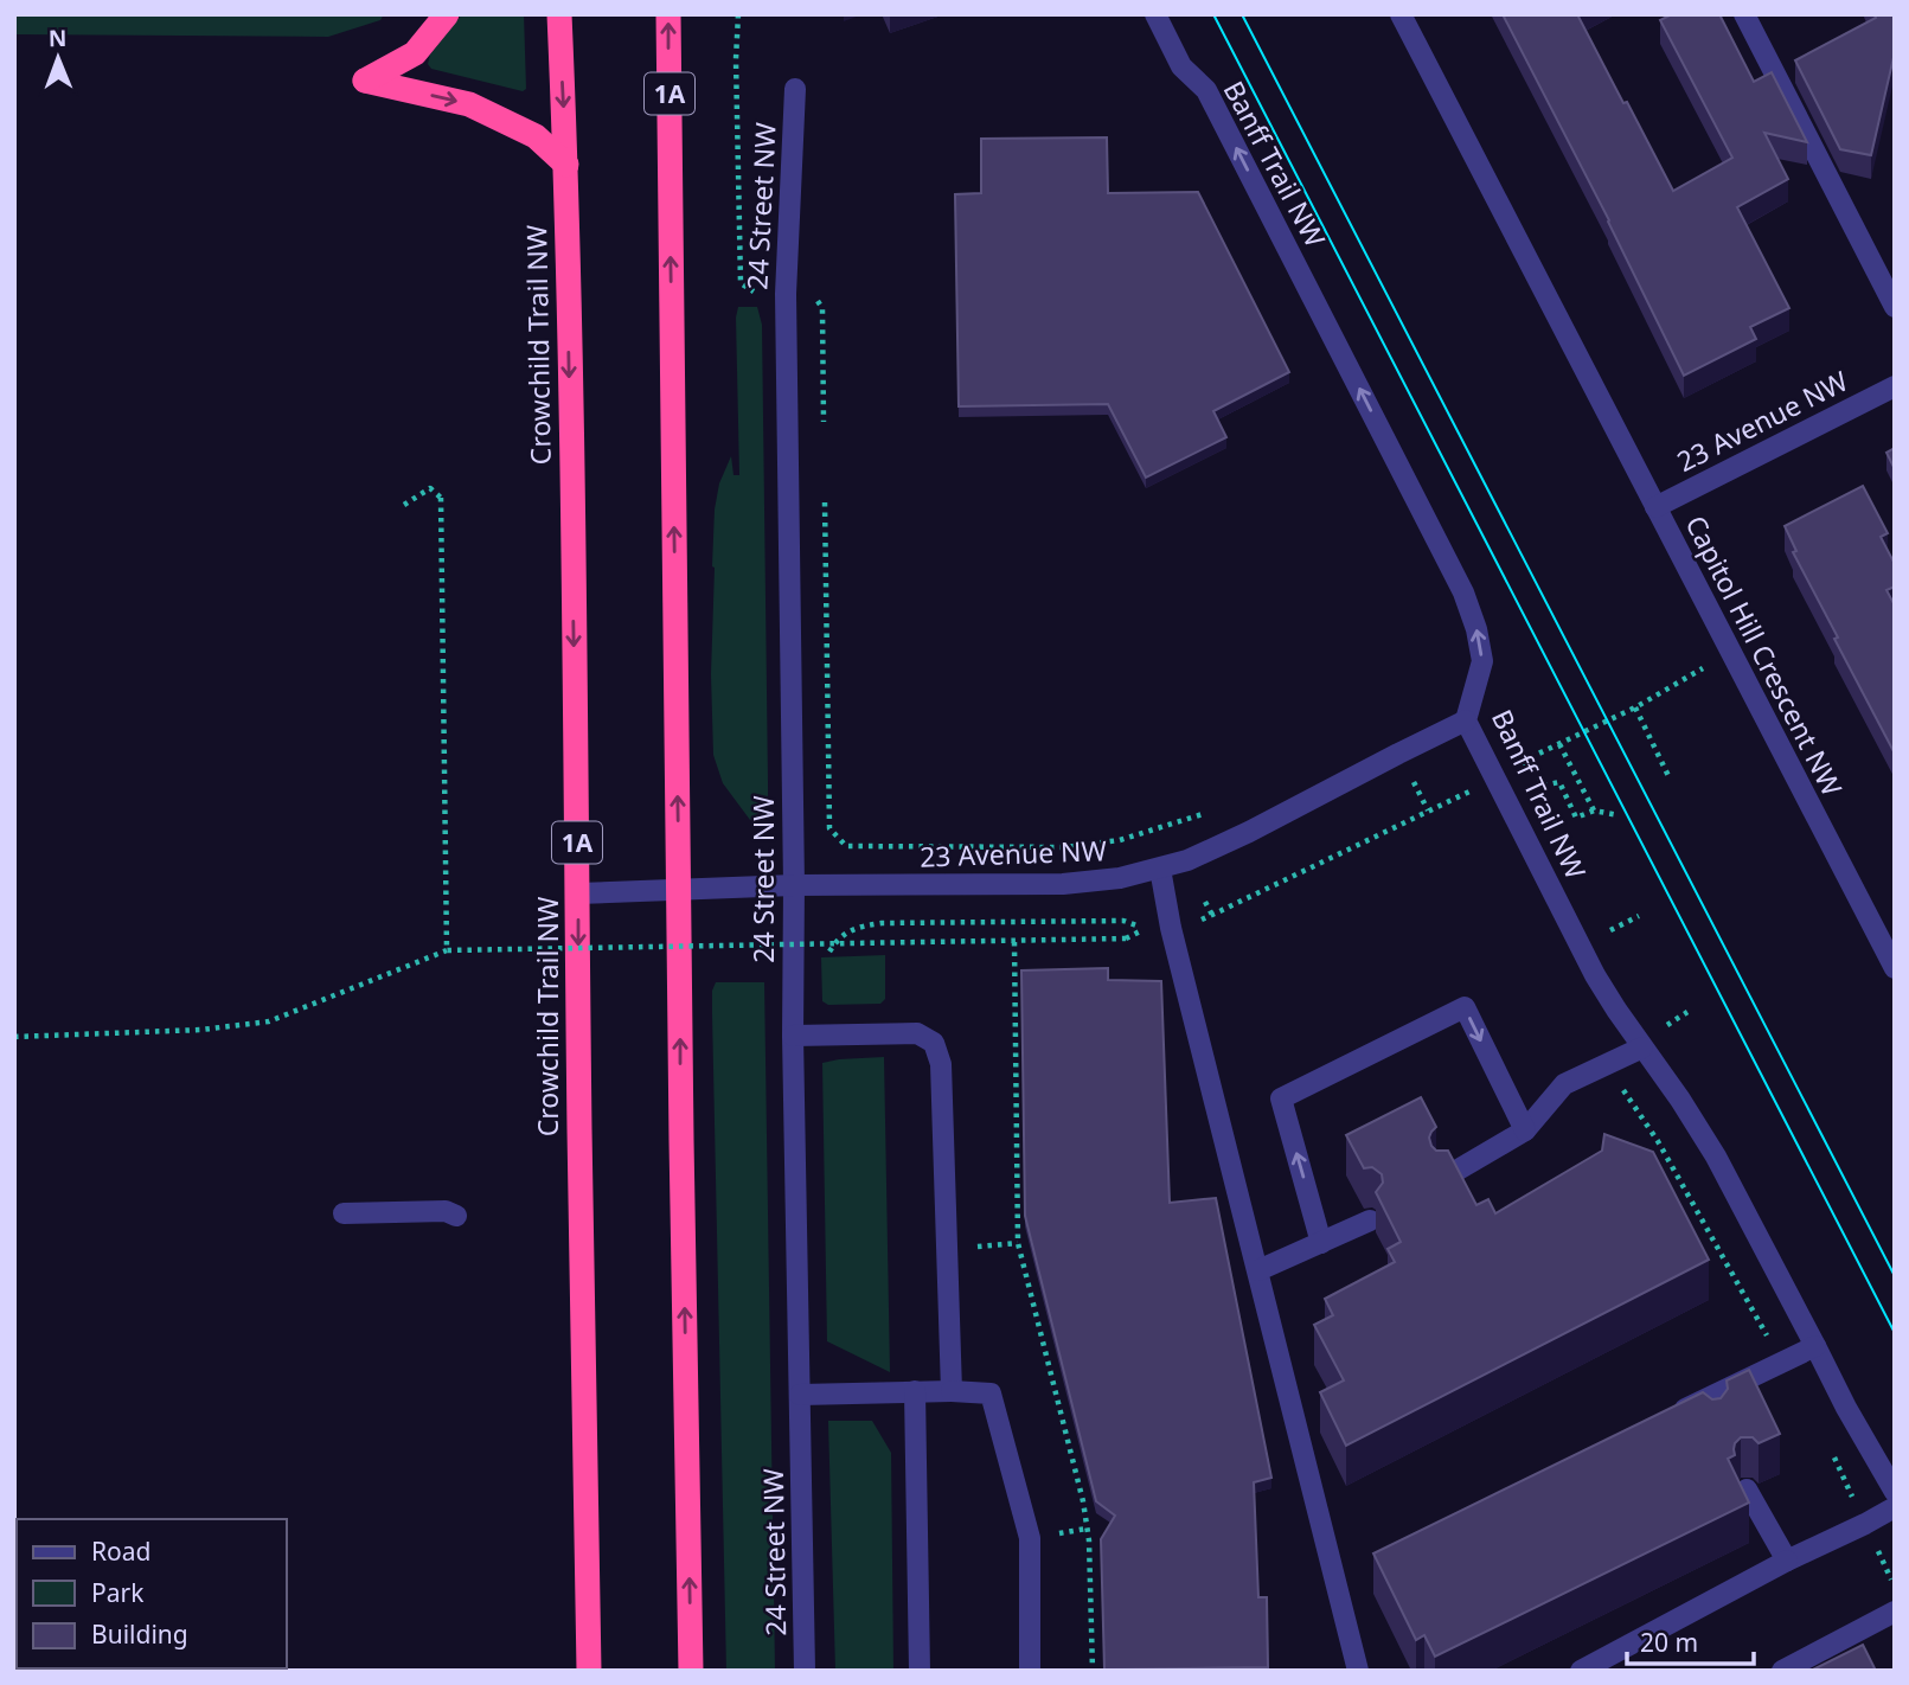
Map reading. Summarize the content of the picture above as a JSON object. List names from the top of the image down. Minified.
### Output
{"streets":{"highway":["1A","Crowchild Trail NW"],"street":["Banff Trail NW","24 Street NW","23 Avenue NW","Capitol Hill Crescent NW"]},"crossings":[["1A","23 Avenue NW"],["Banff Trail NW","23 Avenue NW"],["24 Street NW","23 Avenue NW"],["Crowchild Trail NW","23 Avenue NW"],["23 Avenue NW","Capitol Hill Crescent NW"]],"one_way":["Banff Trail NW"],"legend":["Road","Park","Building"],"scale_bar":"20 m","north":"top"}
